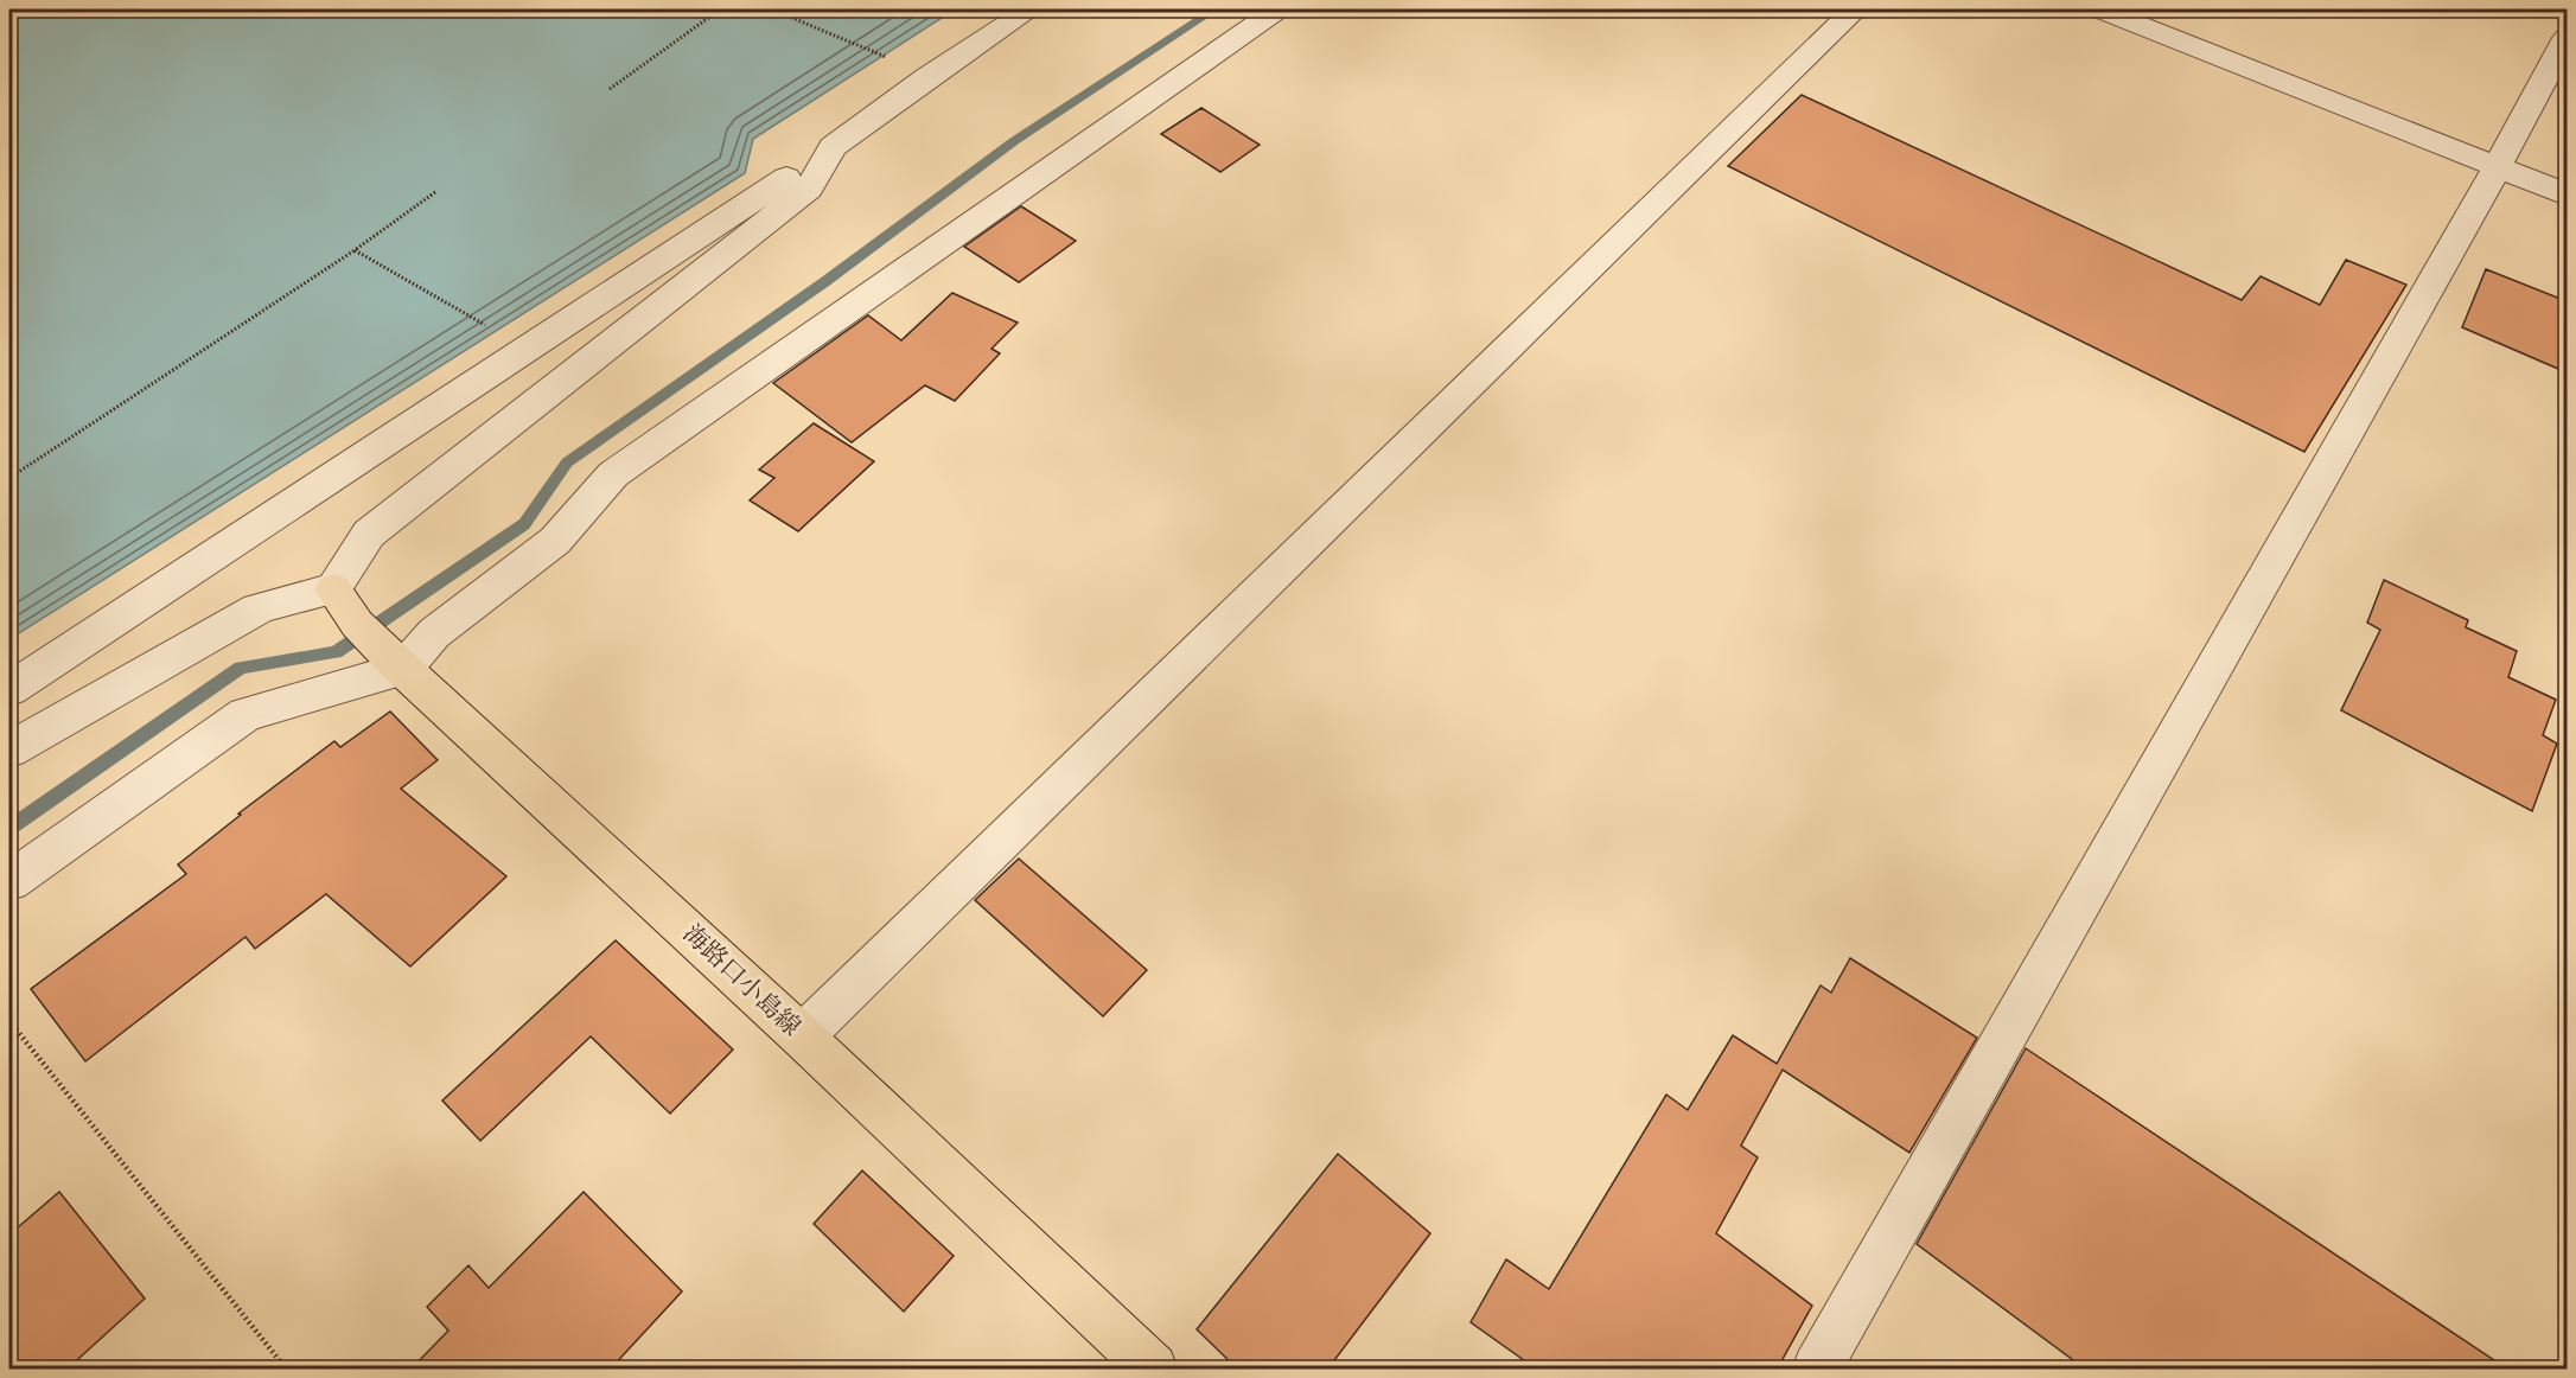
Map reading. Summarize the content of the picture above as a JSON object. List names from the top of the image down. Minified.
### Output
{"streets":{"main road":["海路口小島線"]}}
